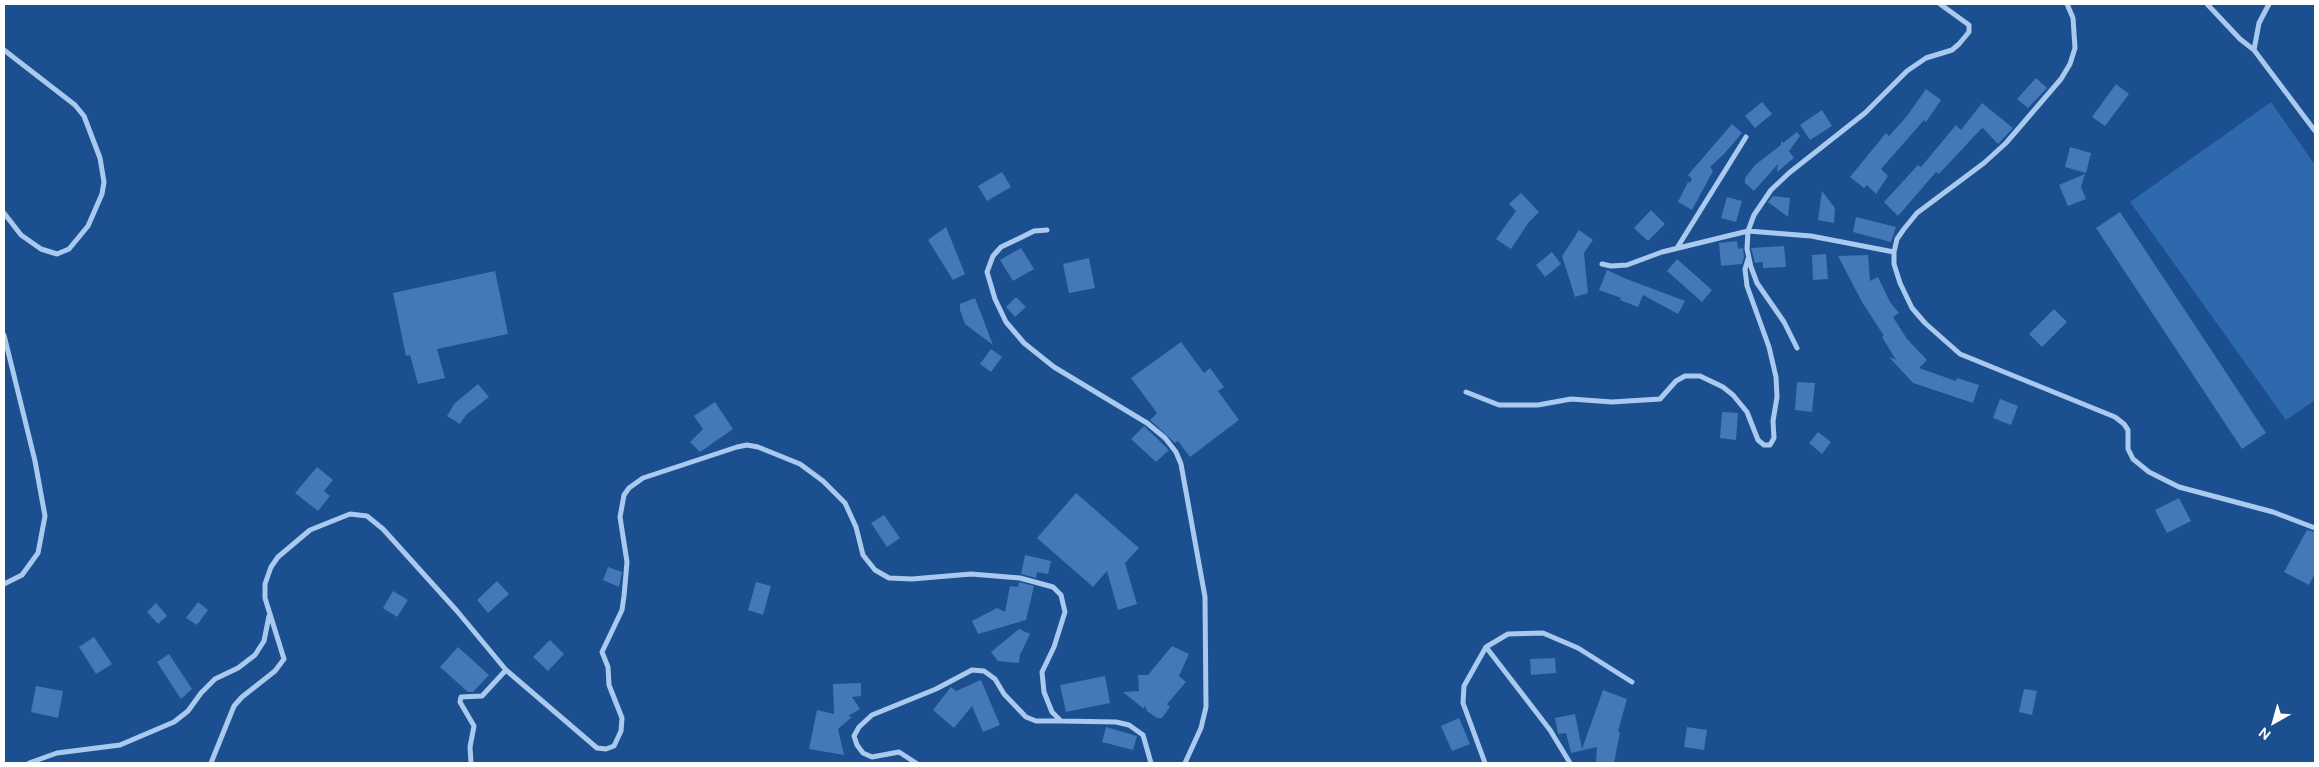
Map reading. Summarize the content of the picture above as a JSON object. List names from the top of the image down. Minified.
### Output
{"north":"bottom left"}
